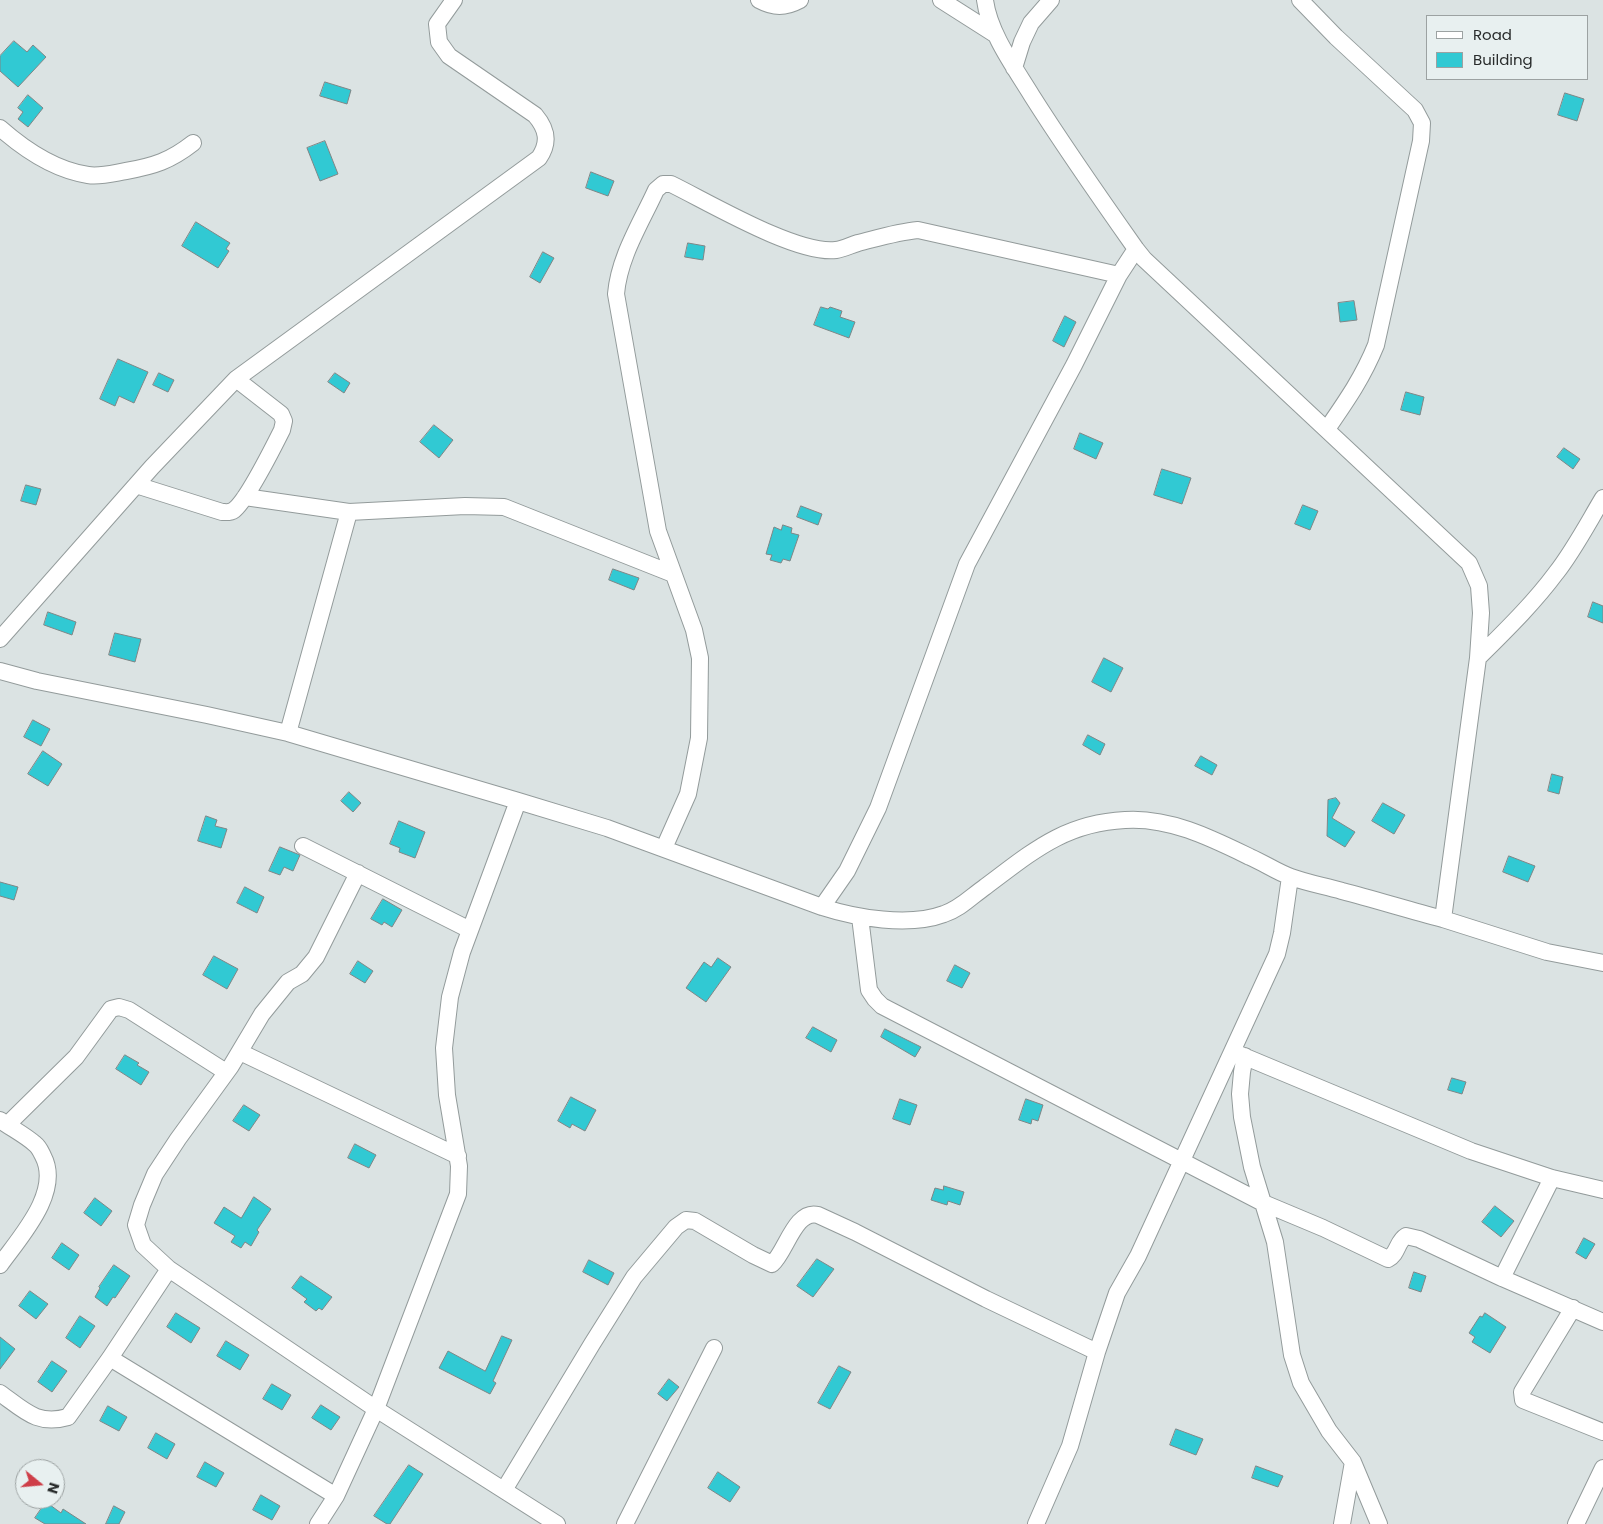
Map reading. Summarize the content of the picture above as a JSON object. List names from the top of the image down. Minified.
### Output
{"legend":["Road","Building"],"north":"right"}
